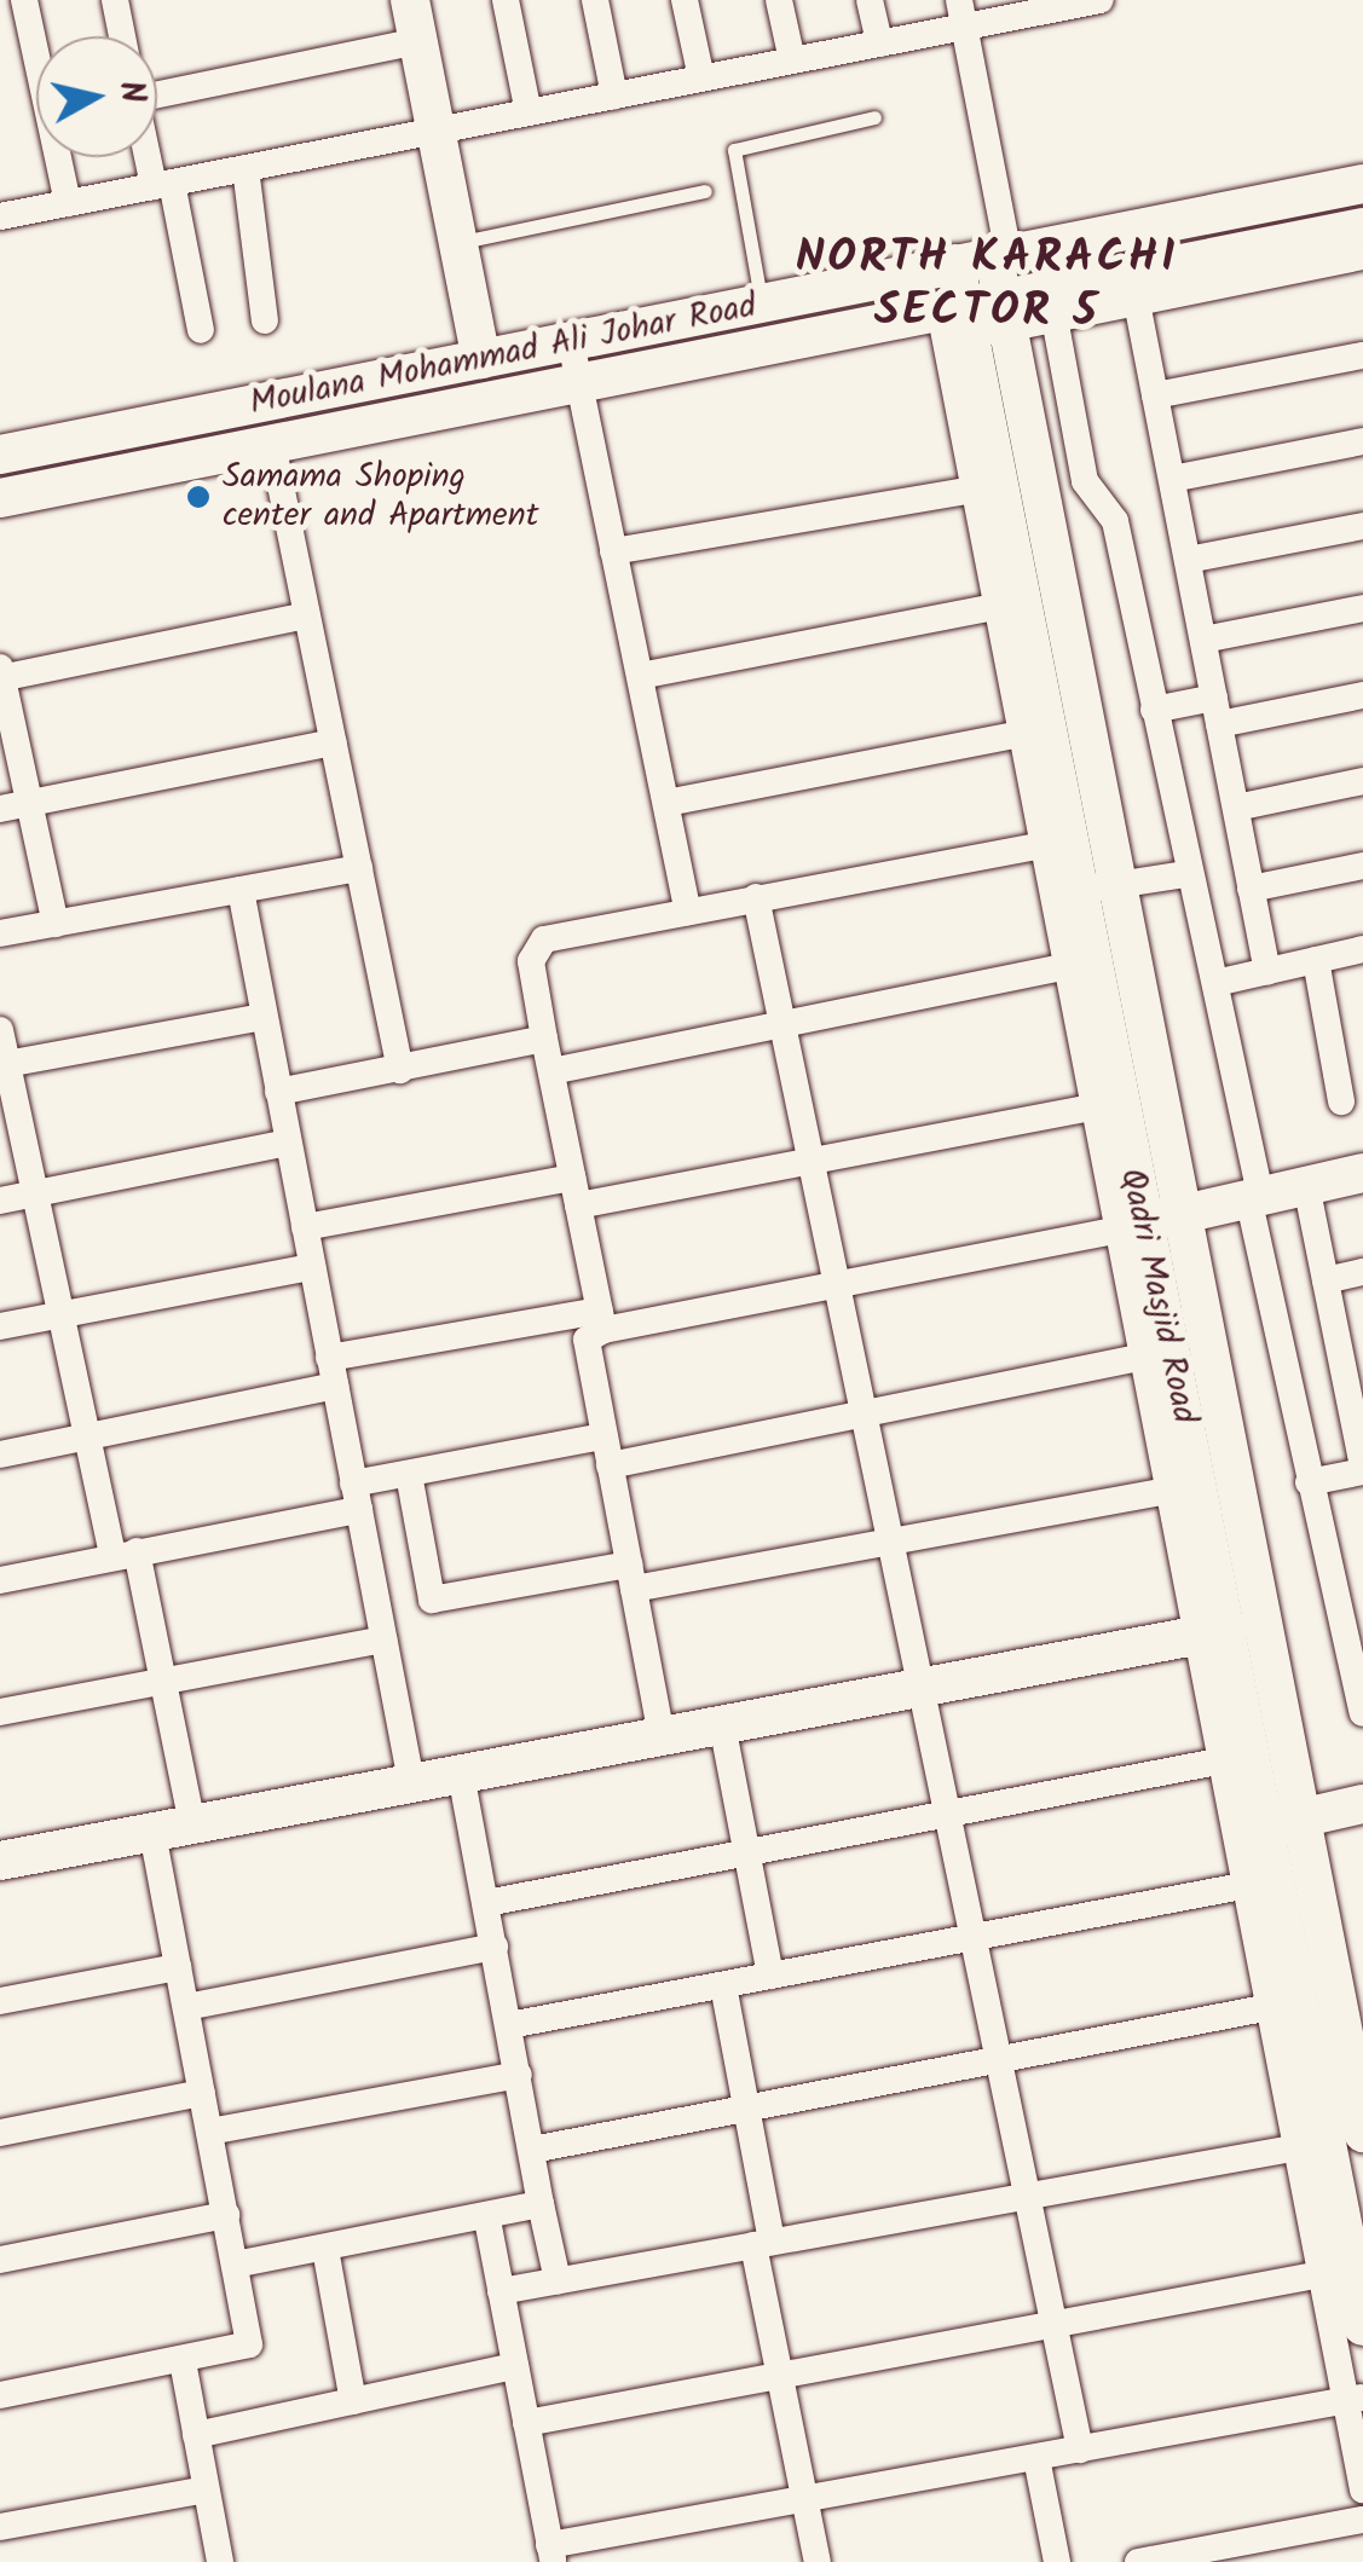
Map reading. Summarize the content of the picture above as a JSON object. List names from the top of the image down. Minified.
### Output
{"streets":{"street":["Moulana Mohammad Ali Johar Road","Qadri Masjid Road"]},"crossings":[["Moulana Mohammad Ali Johar Road","Qadri Masjid Road"]],"districts":["NORTH KARACHI SECTOR 5"],"places":["Samama Shoping center and Apartment"],"north":"right"}
